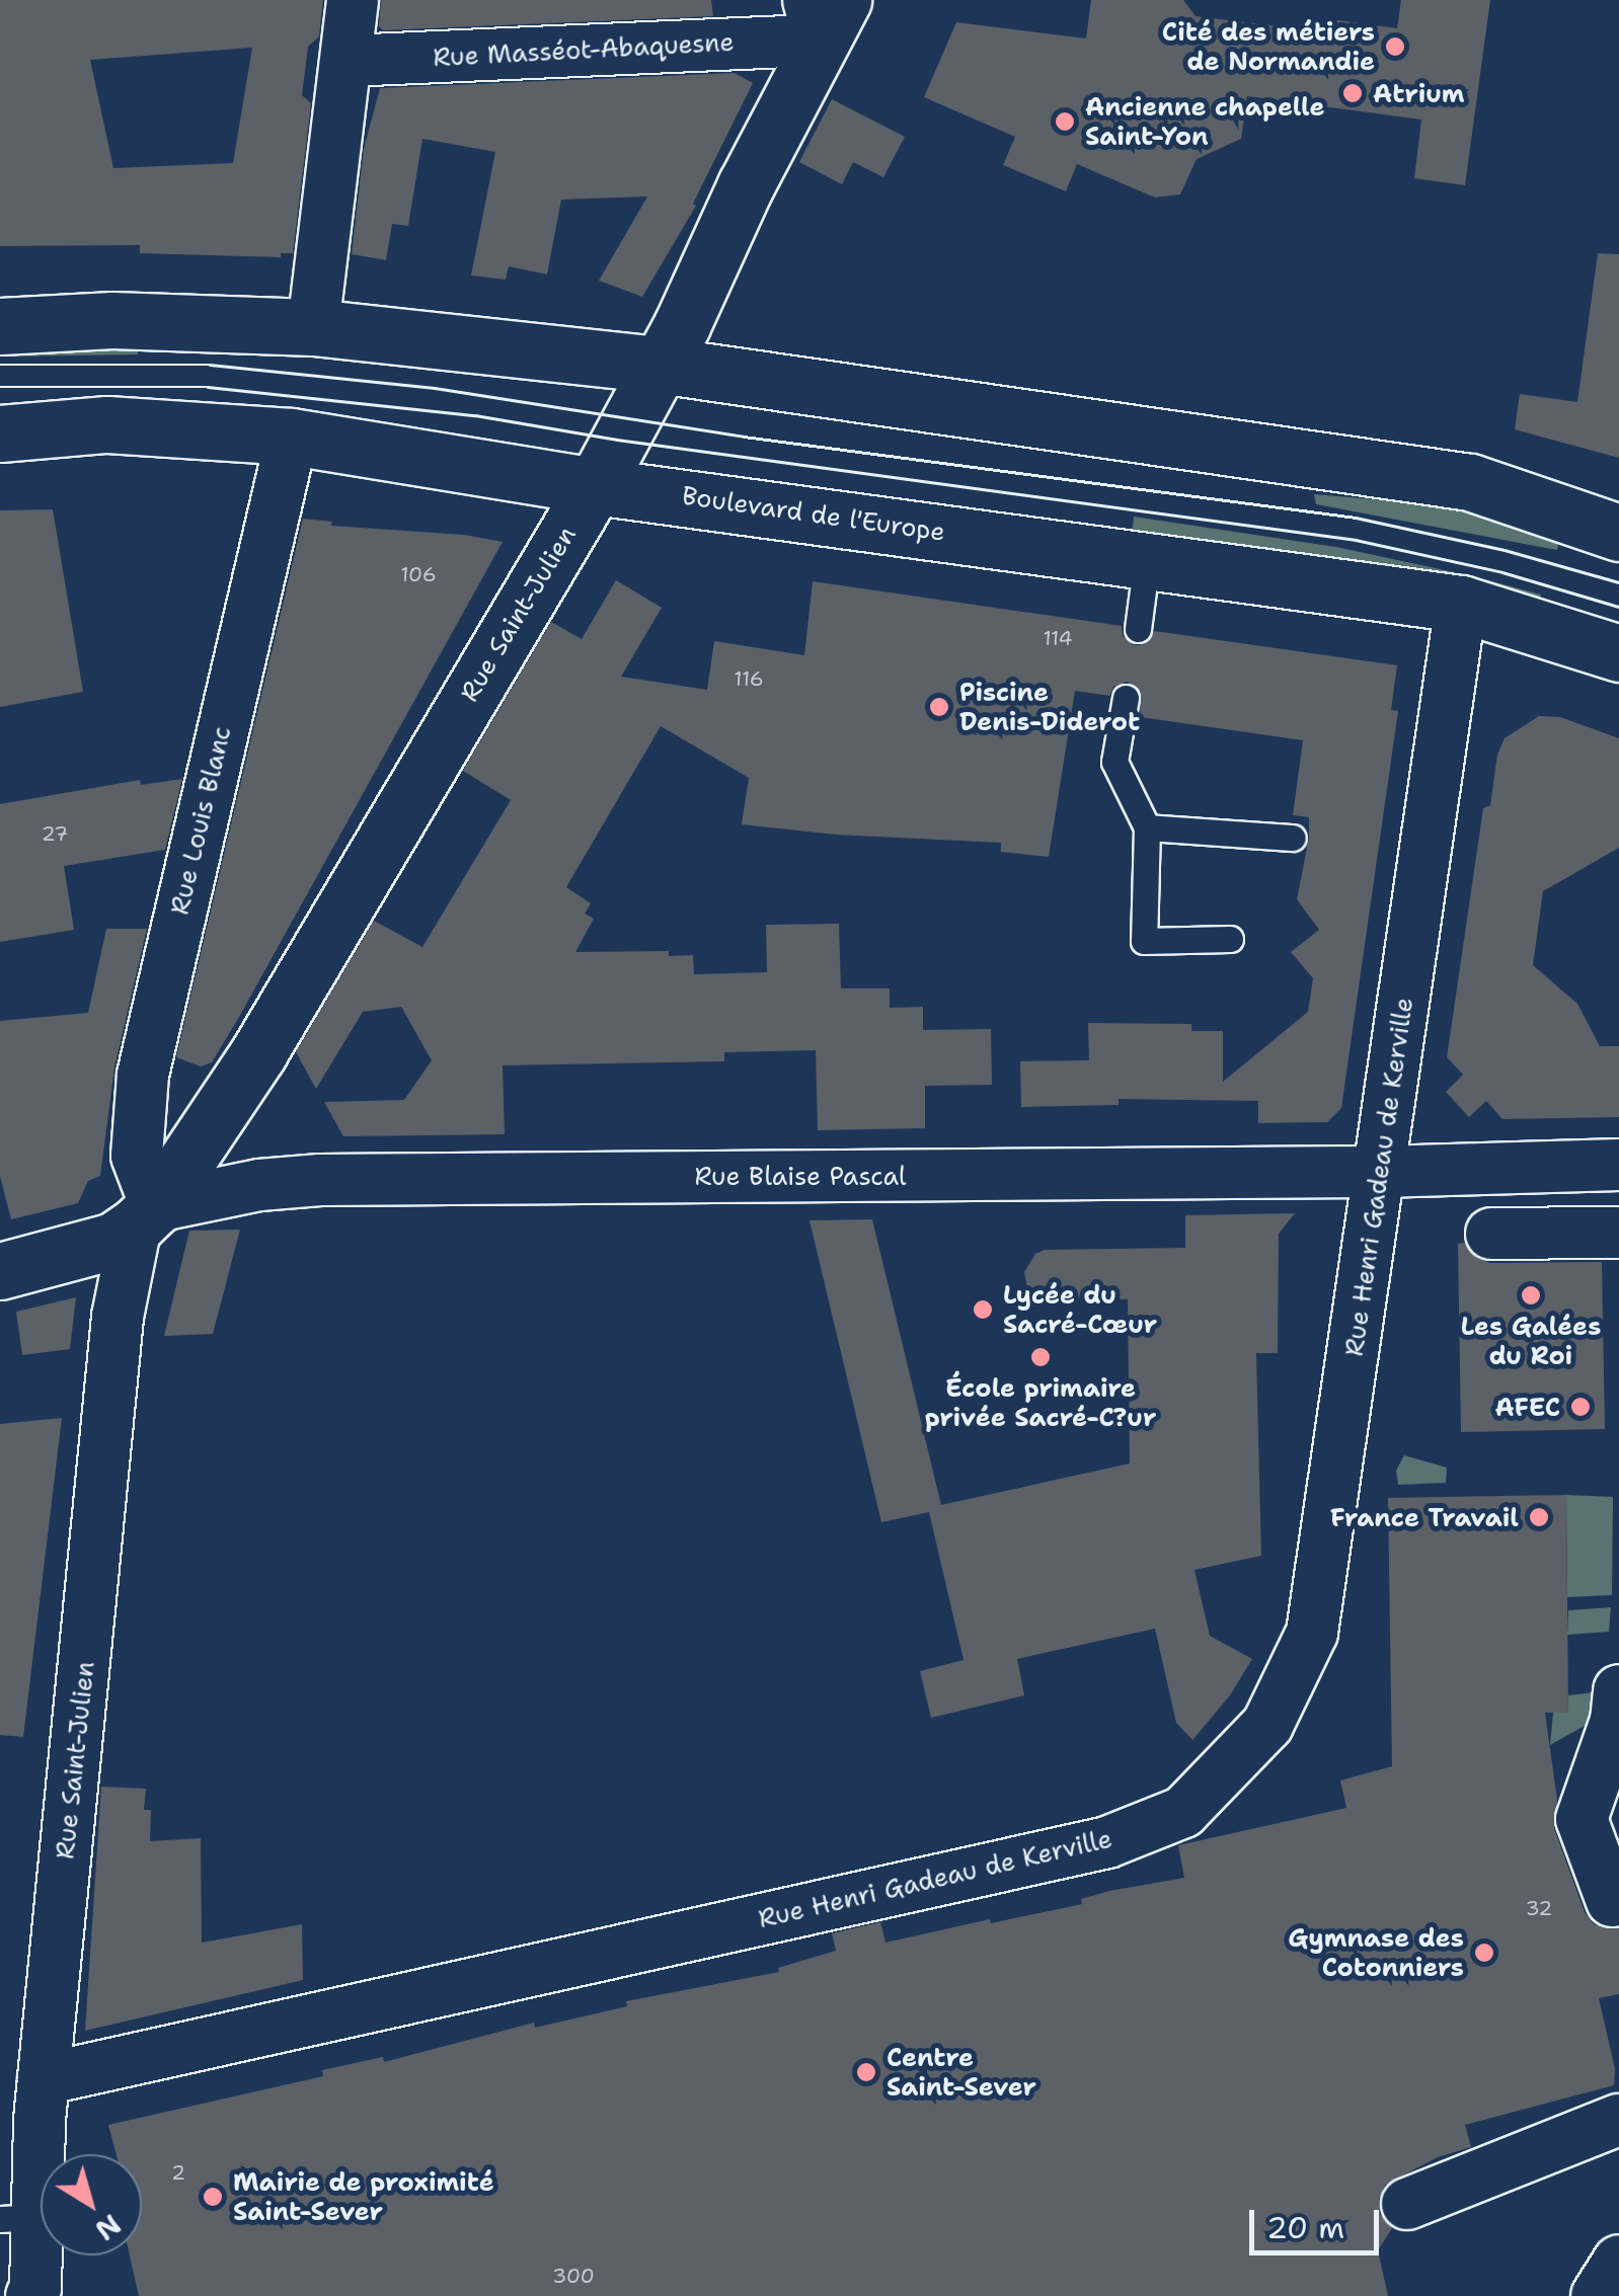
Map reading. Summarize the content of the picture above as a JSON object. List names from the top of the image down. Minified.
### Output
{"streets":{"main road":["Boulevard de l'Europe","Rue Saint-Julien","Rue Blaise Pascal"],"street":["Rue Masséot-Abaquesne","Rue Louis Blanc","Rue Henri Gadeau de Kerville"]},"crossings":[["Rue Masséot-Abaquesne","Rue Saint-Julien"],["Boulevard de l'Europe","Rue Saint-Julien"],["Boulevard de l'Europe","Rue Louis Blanc"],["Boulevard de l'Europe","Rue Henri Gadeau de Kerville"],["Rue Saint-Julien","Rue Louis Blanc"],["Rue Saint-Julien","Rue Blaise Pascal"],["Rue Saint-Julien","Rue Henri Gadeau de Kerville"],["Rue Louis Blanc","Rue Blaise Pascal"],["Rue Blaise Pascal","Rue Henri Gadeau de Kerville"]],"places":["Cité des métiers de Normandie","Atrium","Ancienne chapelle Saint-Yon","Piscine Denis-Diderot","Les Galées du Roi","Lycée du Sacré-Cœur","École primaire privée Sacré-C?ur","AFEC","France Travail","Gymnase des Cotonniers","Centre Saint-Sever","Mairie de proximité Saint-Sever"],"house_numbers":["106","114","116","27","32","2","300"],"scale_bar":"20 m","north":"bottom right"}
